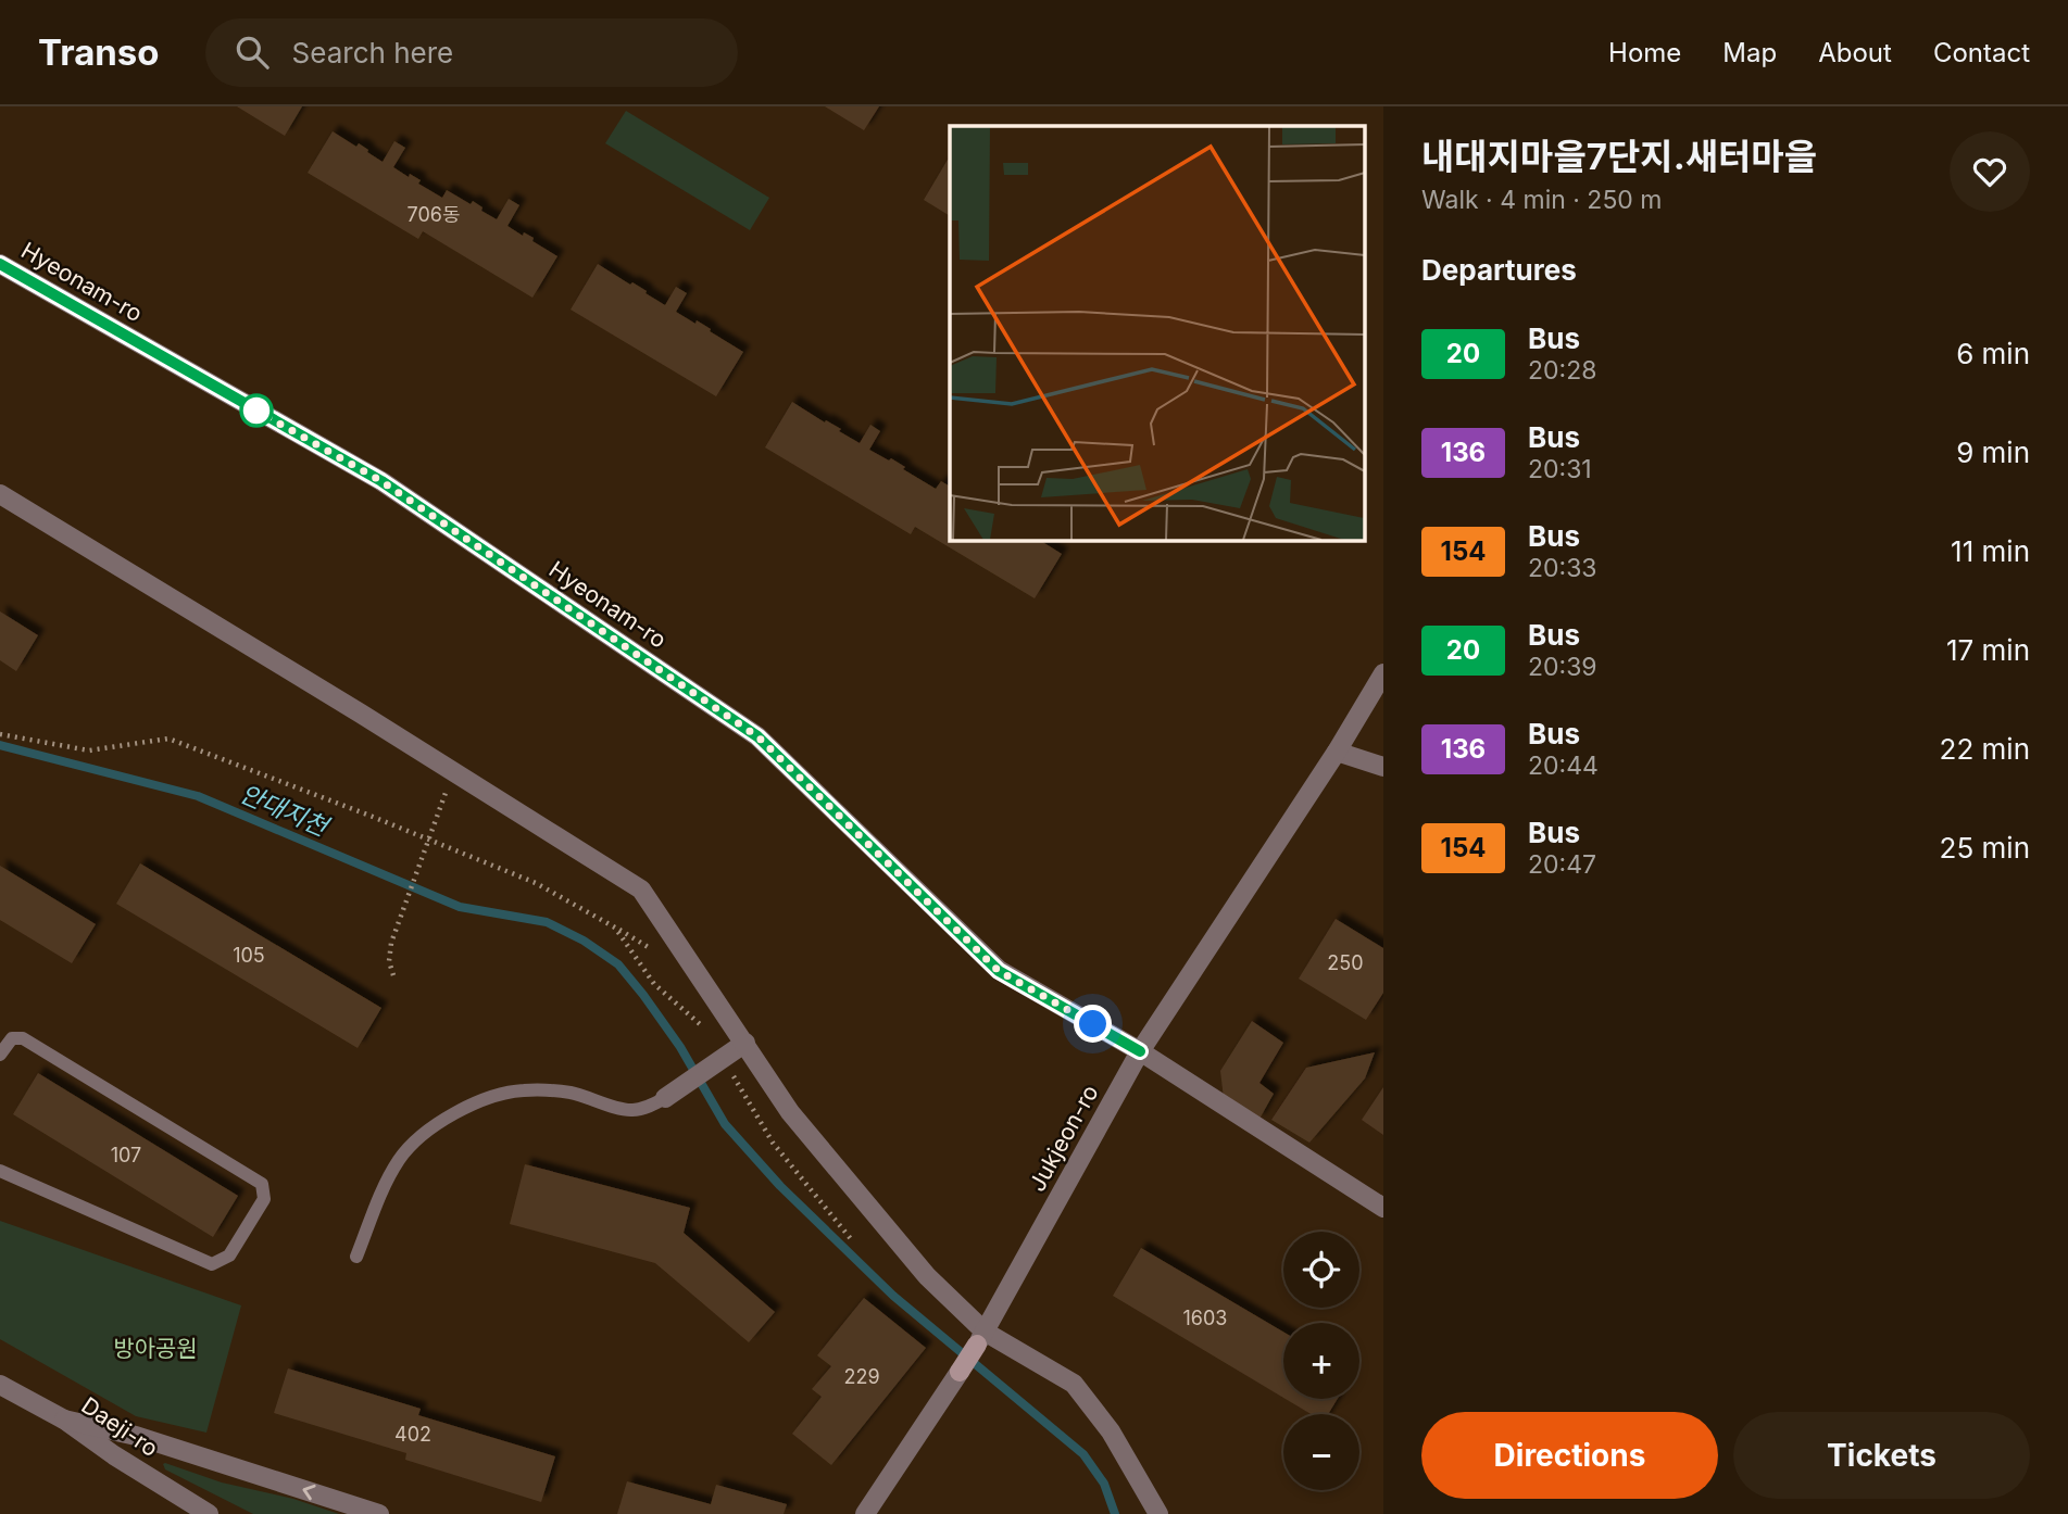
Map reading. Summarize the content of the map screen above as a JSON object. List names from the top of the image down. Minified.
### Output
{"streets":{"main road":["Jukjeon-ro"],"street":["Hyeonam-ro","Daeji-ro"]},"crossings":[["Hyeonam-ro","Jukjeon-ro"]],"water":["안대지천"],"parks":["방아공원"],"lines":["bus line 20"],"house_numbers":["706동","105","250","107","1603","229","402"],"page":{"header":"Transo","search":"Search here","nav":["Home","Map","About","Contact"],"heading":[["내대지마을7단지.새터마을","Walk · 4 min · 250 m"],"Departures"],"list":[{"mark":"20","name":"Bus","note":"20:28","value":"6 min"},{"mark":"136","name":"Bus","note":"20:31","value":"9 min"},{"mark":"154","name":"Bus","note":"20:33","value":"11 min"},{"mark":"20","name":"Bus","note":"20:39","value":"17 min"},{"mark":"136","name":"Bus","note":"20:44","value":"22 min"},{"mark":"154","name":"Bus","note":"20:47","value":"25 min"}],"map_buttons":["+","−"],"buttons":["Directions","Tickets"]}}
